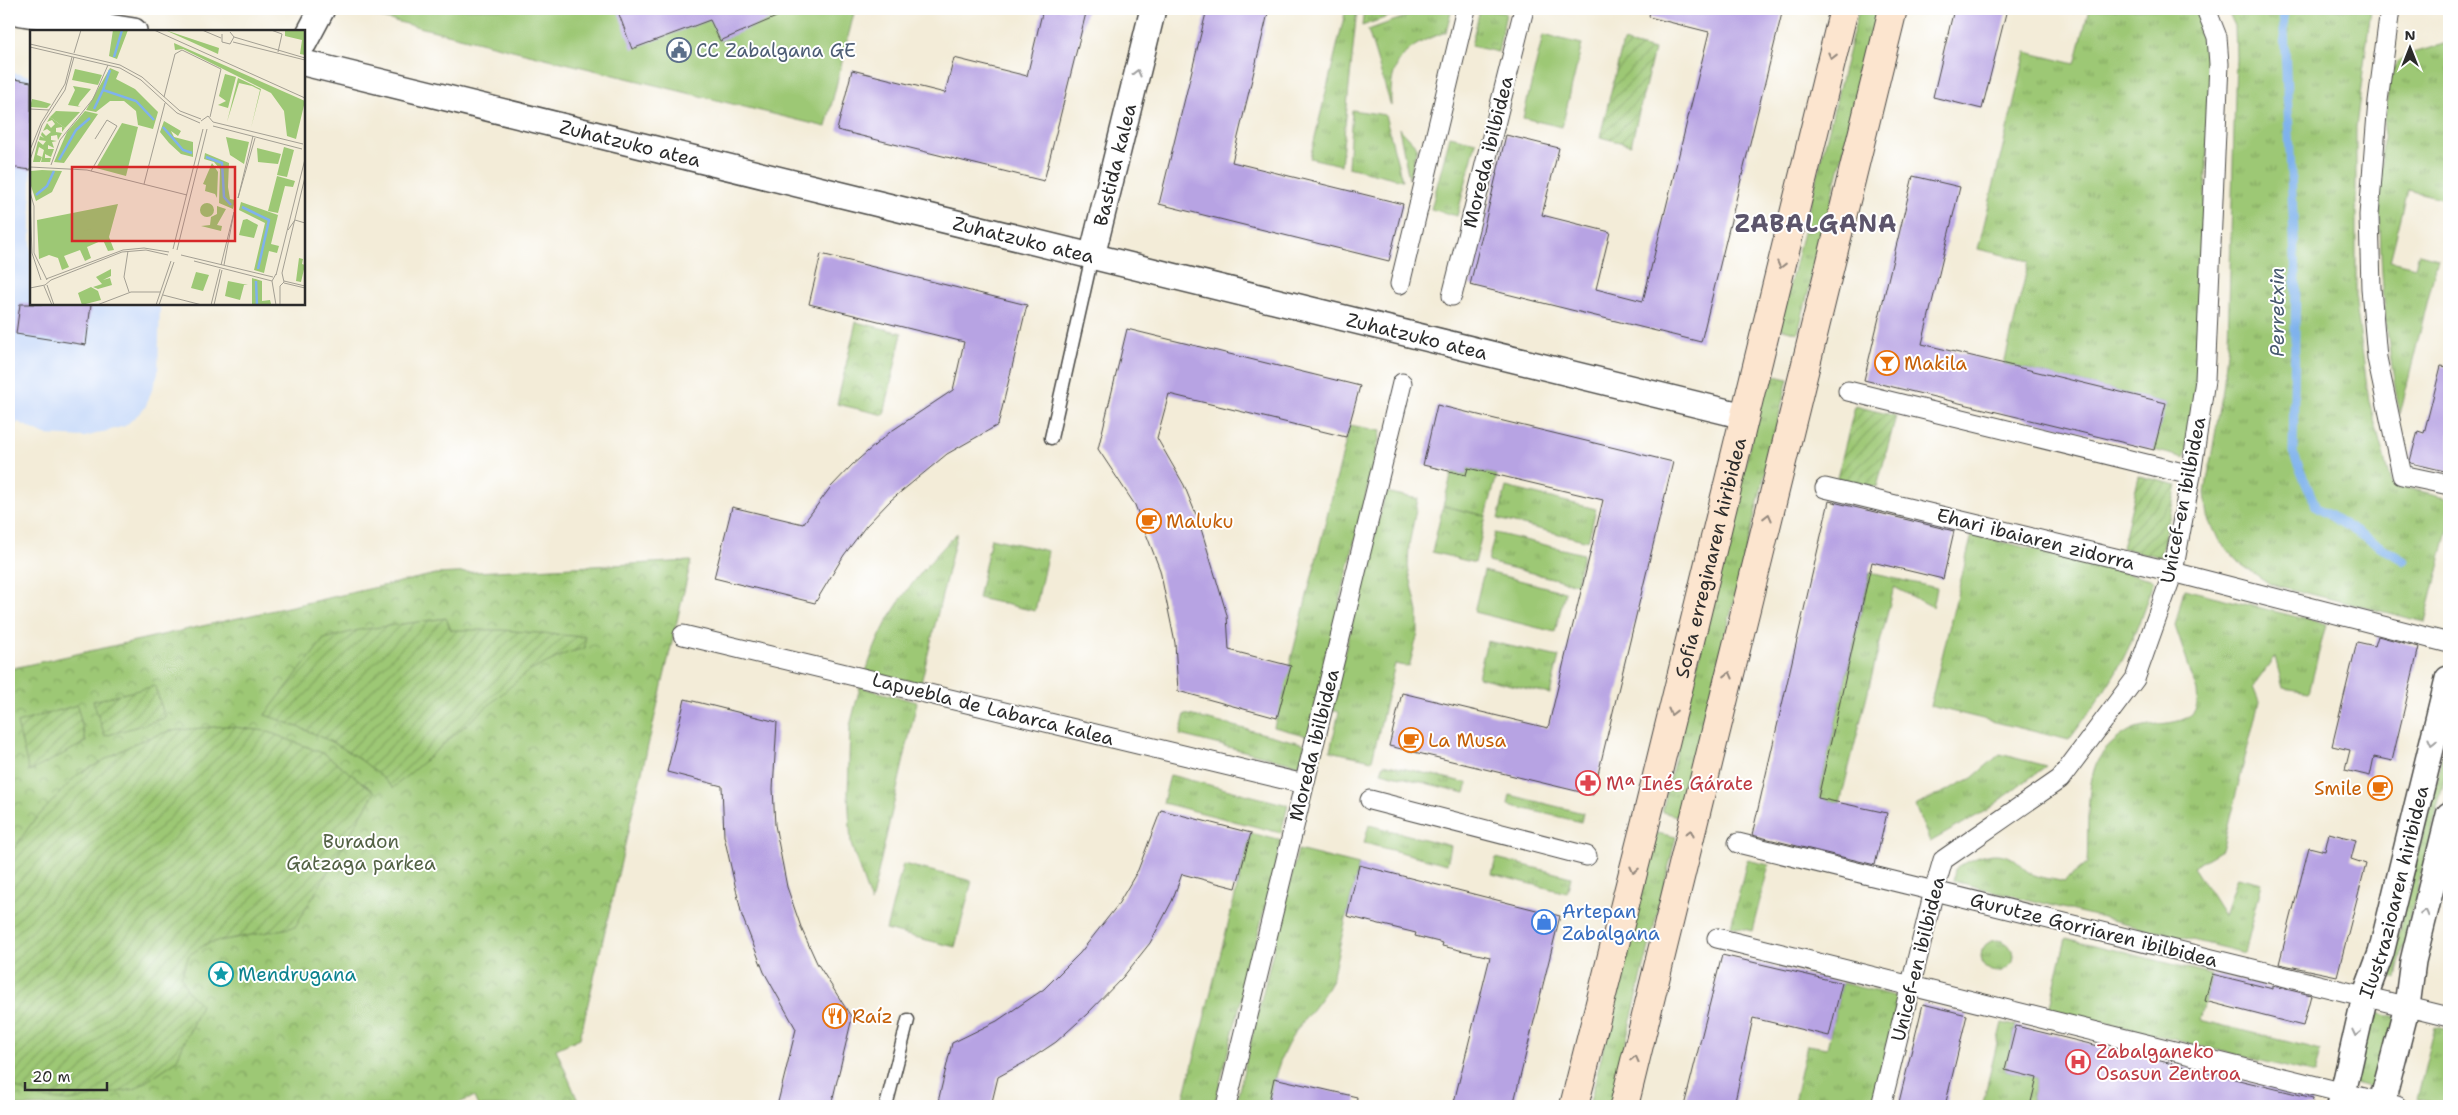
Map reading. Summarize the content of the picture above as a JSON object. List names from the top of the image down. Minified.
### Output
{"streets":{"main road":["Sofia erreginaren hiribidea"],"street":["Zuhatzuko atea","Moreda ibilbidea","Bastida kalea","Unicef-en ibilbidea","Ehari ibaiaren zidorra","Lapuebla de Labarca kalea","Ilustrazioaren hiribidea","Gurutze Gorriaren ibilbidea"]},"crossings":[["Zuhatzuko atea","Bastida kalea"],["Zuhatzuko atea","Sofia erreginaren hiribidea"],["Moreda ibilbidea","Lapuebla de Labarca kalea"],["Unicef-en ibilbidea","Ehari ibaiaren zidorra"],["Unicef-en ibilbidea","Gurutze Gorriaren ibilbidea"],["Ilustrazioaren hiribidea","Gurutze Gorriaren ibilbidea"]],"one_way":["Bastida kalea"],"districts":["ZABALGANA"],"water":["Perretxin"],"parks":["Buradon Gatzaga parkea"],"places":{"public building":["CC Zabalgana GE"],"bar":["Makila"],"cafe":["Maluku","La Musa","Smile"],"pharmacy":["Mª Inés Gárate"],"shop":["Artepan Zabalgana"],"place":["Mendrugana"],"restaurant":["Raíz"],"hospital":["Zabalganeko Osasun Zentroa"]},"scale_bar":"20 m","north":"top"}
